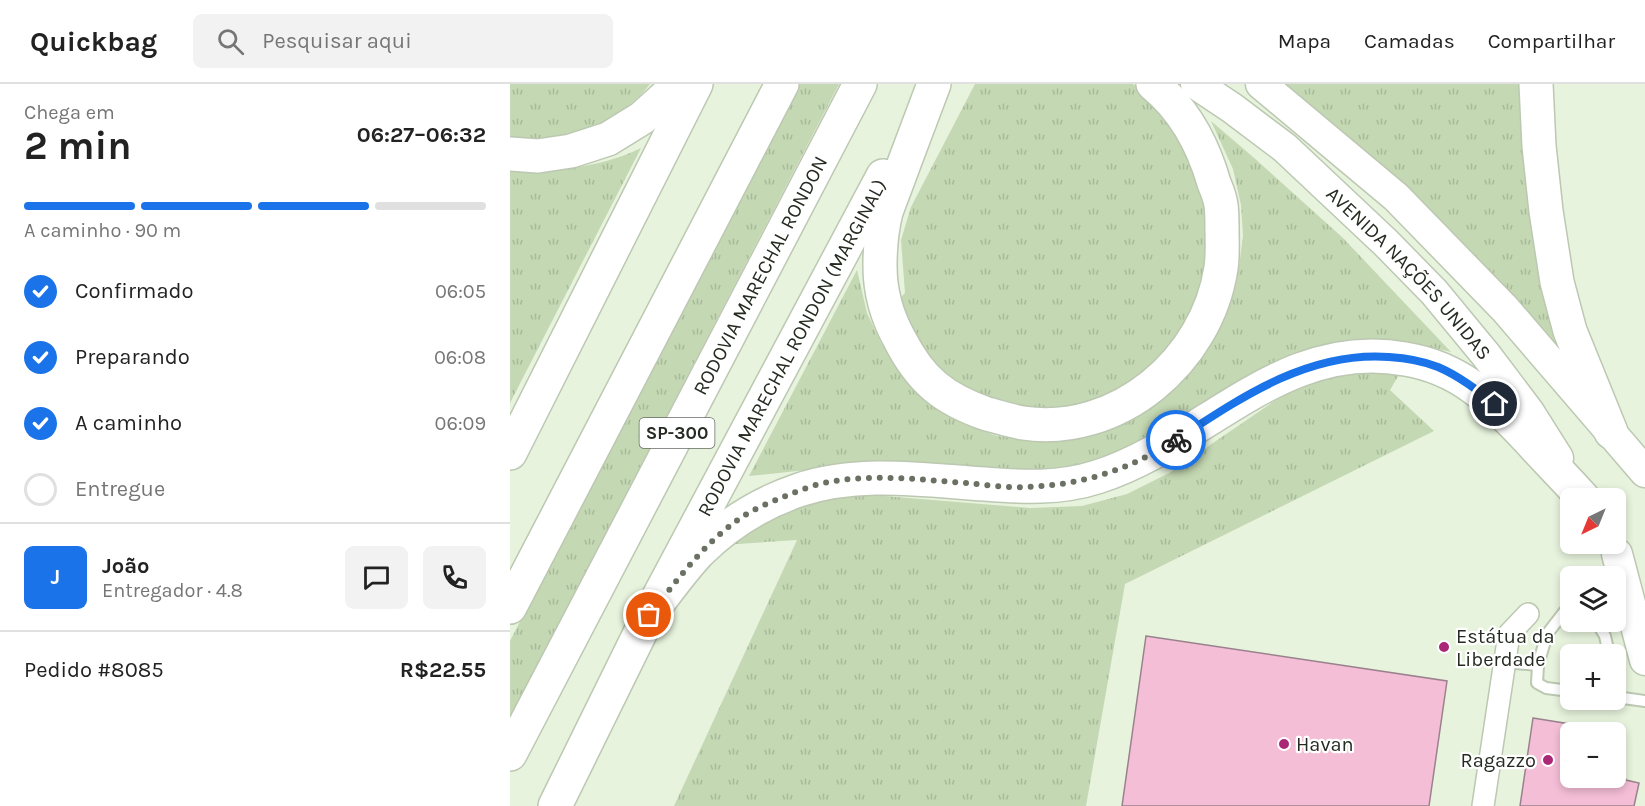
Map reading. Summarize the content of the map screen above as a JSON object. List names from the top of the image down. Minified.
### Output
{"streets":{"highway":["RODOVIA MARECHAL RONDON","RODOVIA MARECHAL RONDON (MARGINAL)","SP-300"],"main road":["AVENIDA NAÇÕES UNIDAS"]},"places":["Estátua da Liberdade","Havan","Ragazzo"],"north":"bottom left","page":{"header":"Quickbag","search":"Pesquisar aqui","nav":["Mapa","Camadas","Compartilhar"],"heading":["2 min","Chega em","06:27–06:32"],"panel":["João","Entregador · 4.8","Pedido #8085","R$22.55"],"bar":"A caminho · 90 m","list":[["Confirmado","06:05"],["Preparando","06:08"],["A caminho","06:09"],"Entregue"],"map_buttons":["+","−"],"round":"J"}}
